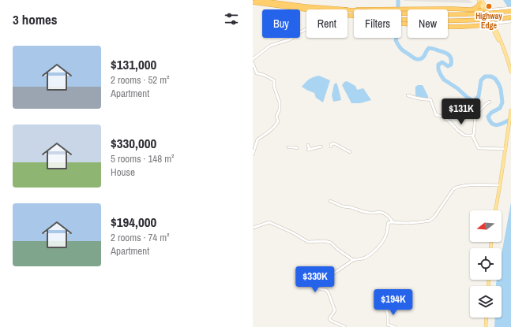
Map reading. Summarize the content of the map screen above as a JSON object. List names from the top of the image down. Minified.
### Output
{"places":["Highway Edge"],"north":"left","page":{"heading":"3 homes","chip":["Buy","Rent","Filters","New"],"list":[{"name":"$131,000","note":"2 rooms · 52 m² · Apartment"},{"name":"$330,000","note":"5 rooms · 148 m² · House"},{"name":"$194,000","note":"2 rooms · 74 m² · Apartment"}],"price":["$131K","$330K","$194K"]}}
